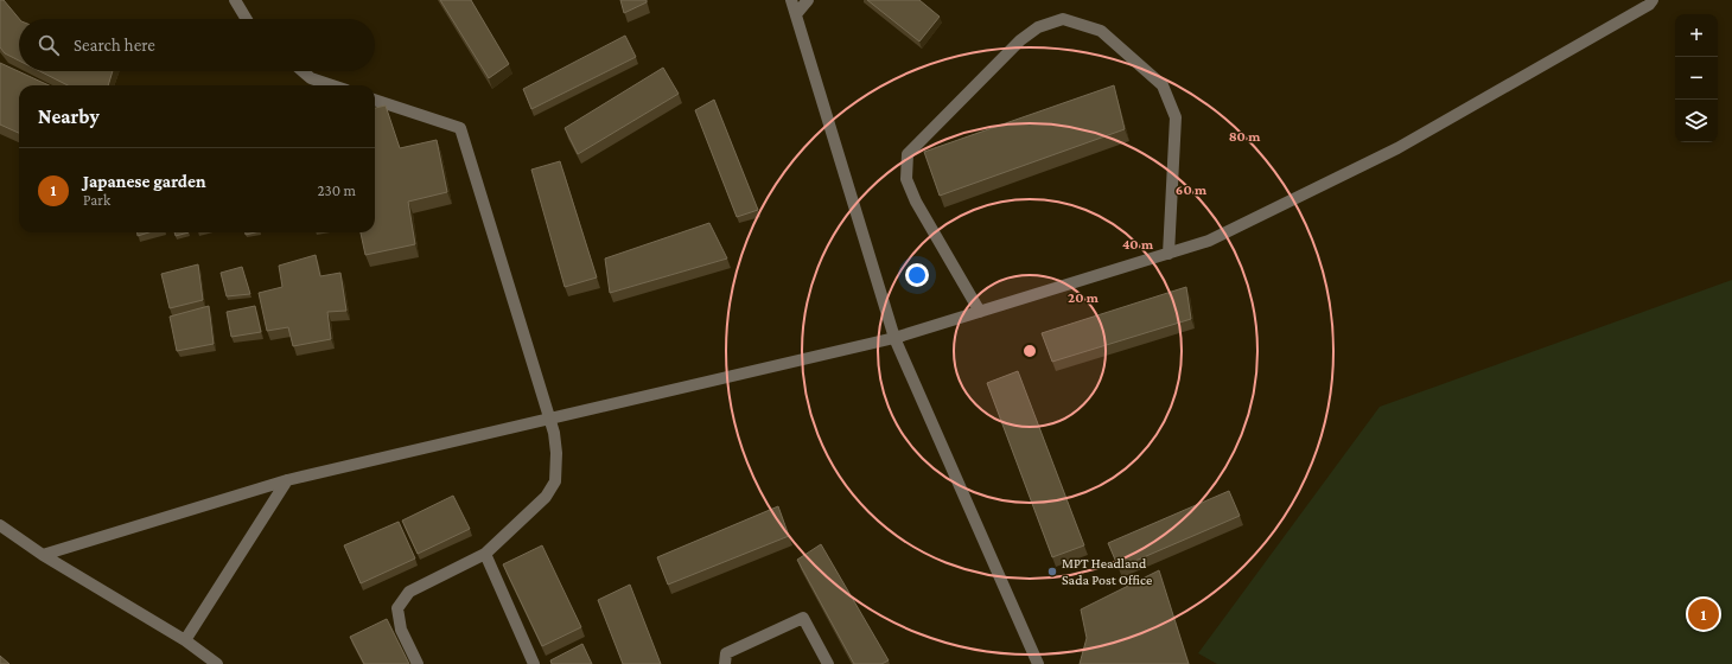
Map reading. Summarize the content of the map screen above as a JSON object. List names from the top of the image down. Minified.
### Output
{"places":["MPT Headland Sada Post Office"],"page":{"map_buttons":["+","−"],"search":"Search here","heading":"Nearby","list":[{"mark":"1","name":"Japanese garden","note":"Park","value":"230 m"}],"pins":"1"},"rings":["80 m","60 m","40 m","20 m"]}
